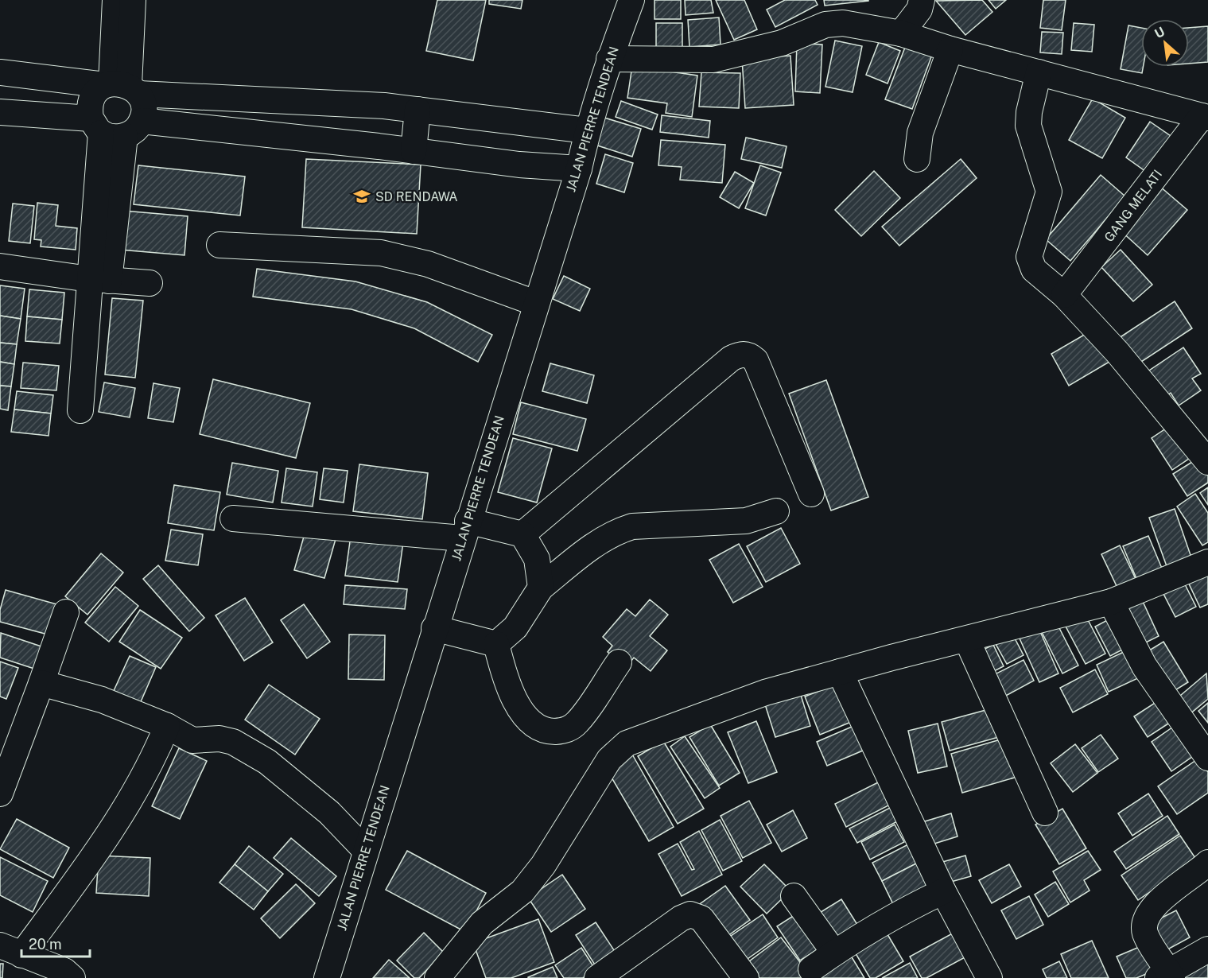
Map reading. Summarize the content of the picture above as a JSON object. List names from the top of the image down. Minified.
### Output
{"streets":{"street":["JALAN PIERRE TENDEAN","GANG MELATI"]},"places":{"school or university":["SD RENDAWA"]},"scale_bar":"20 m","north":"top left"}
